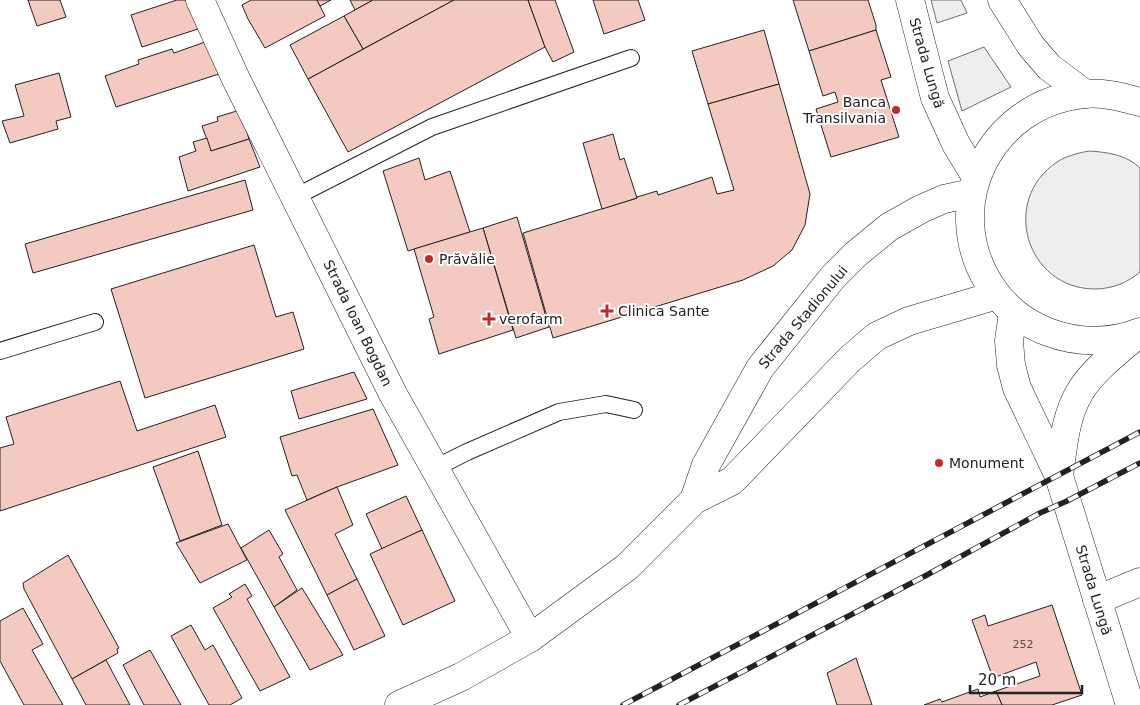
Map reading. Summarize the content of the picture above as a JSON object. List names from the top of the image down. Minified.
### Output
{"streets":{"main road":["Strada Lungă","Strada Stadionului","Strada Ioan Bogdan"]},"crossings":[["Strada Lungă","Strada Stadionului"],["Strada Stadionului","Strada Ioan Bogdan"]],"places":{"other":["Banca Transilvania","Prăvălie","Monument"],"health":["Clinica Sante","verofarm"]},"house_numbers":["252"],"scale_bar":"20 m"}
